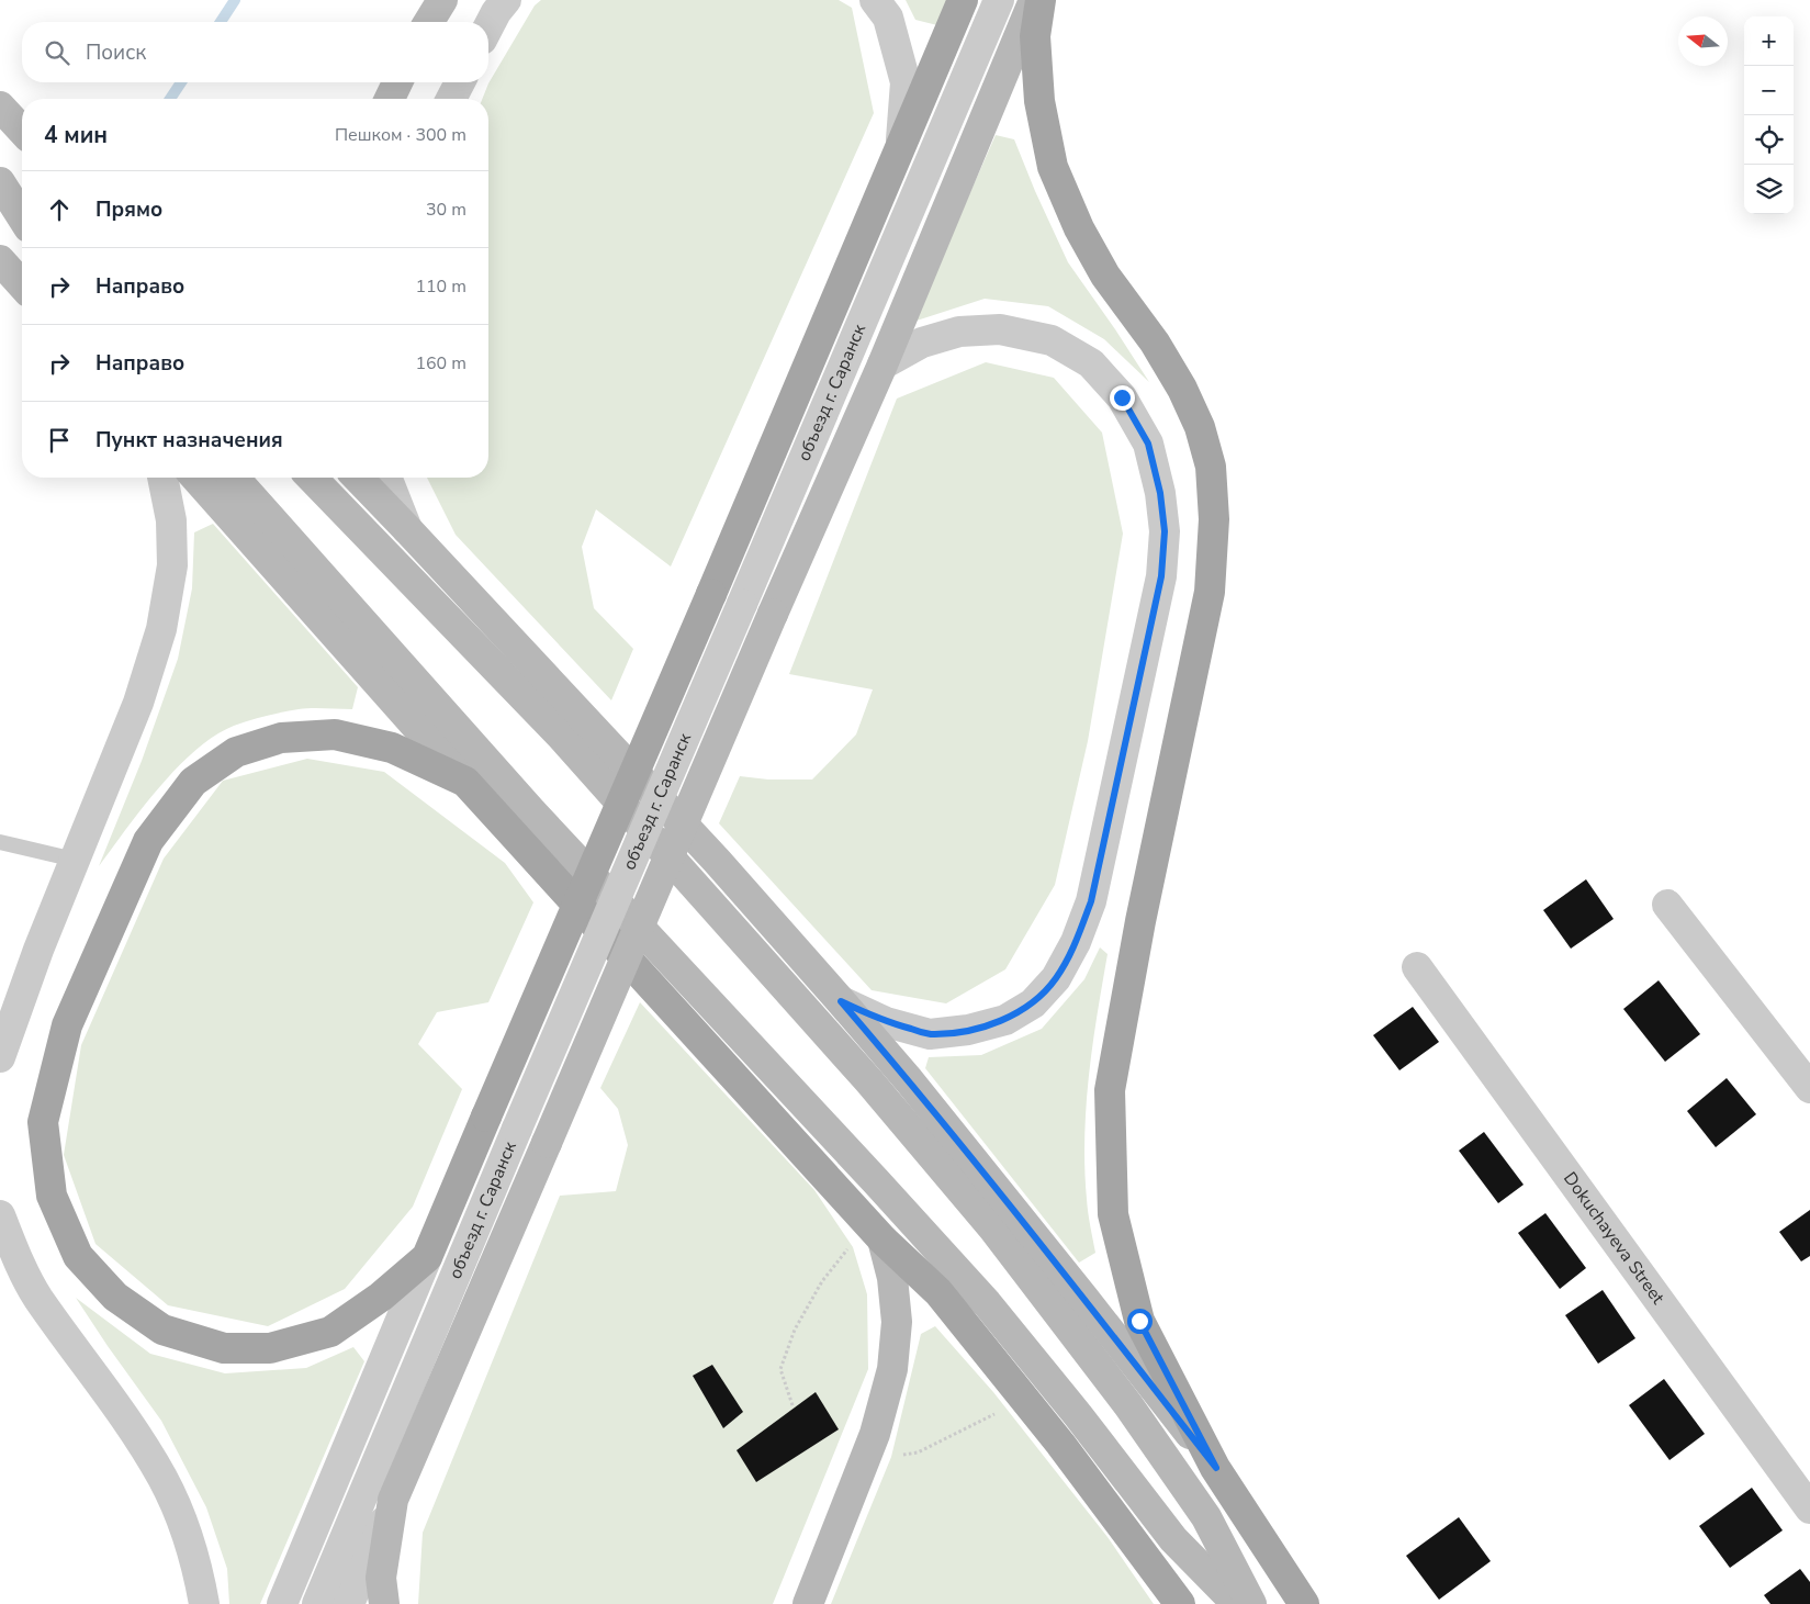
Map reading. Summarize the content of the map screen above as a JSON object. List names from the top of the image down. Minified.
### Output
{"streets":{"street":["объезд г. Саранск","Dokuchayeva Street"]},"north":"left","page":{"map_buttons":["+","−"],"search":"Поиск","heading":["4 мин","Пешком · 300 m"],"list":[["Прямо","30 m"],["Направо","110 m"],["Направо","160 m"],"Пункт назначения"]}}
